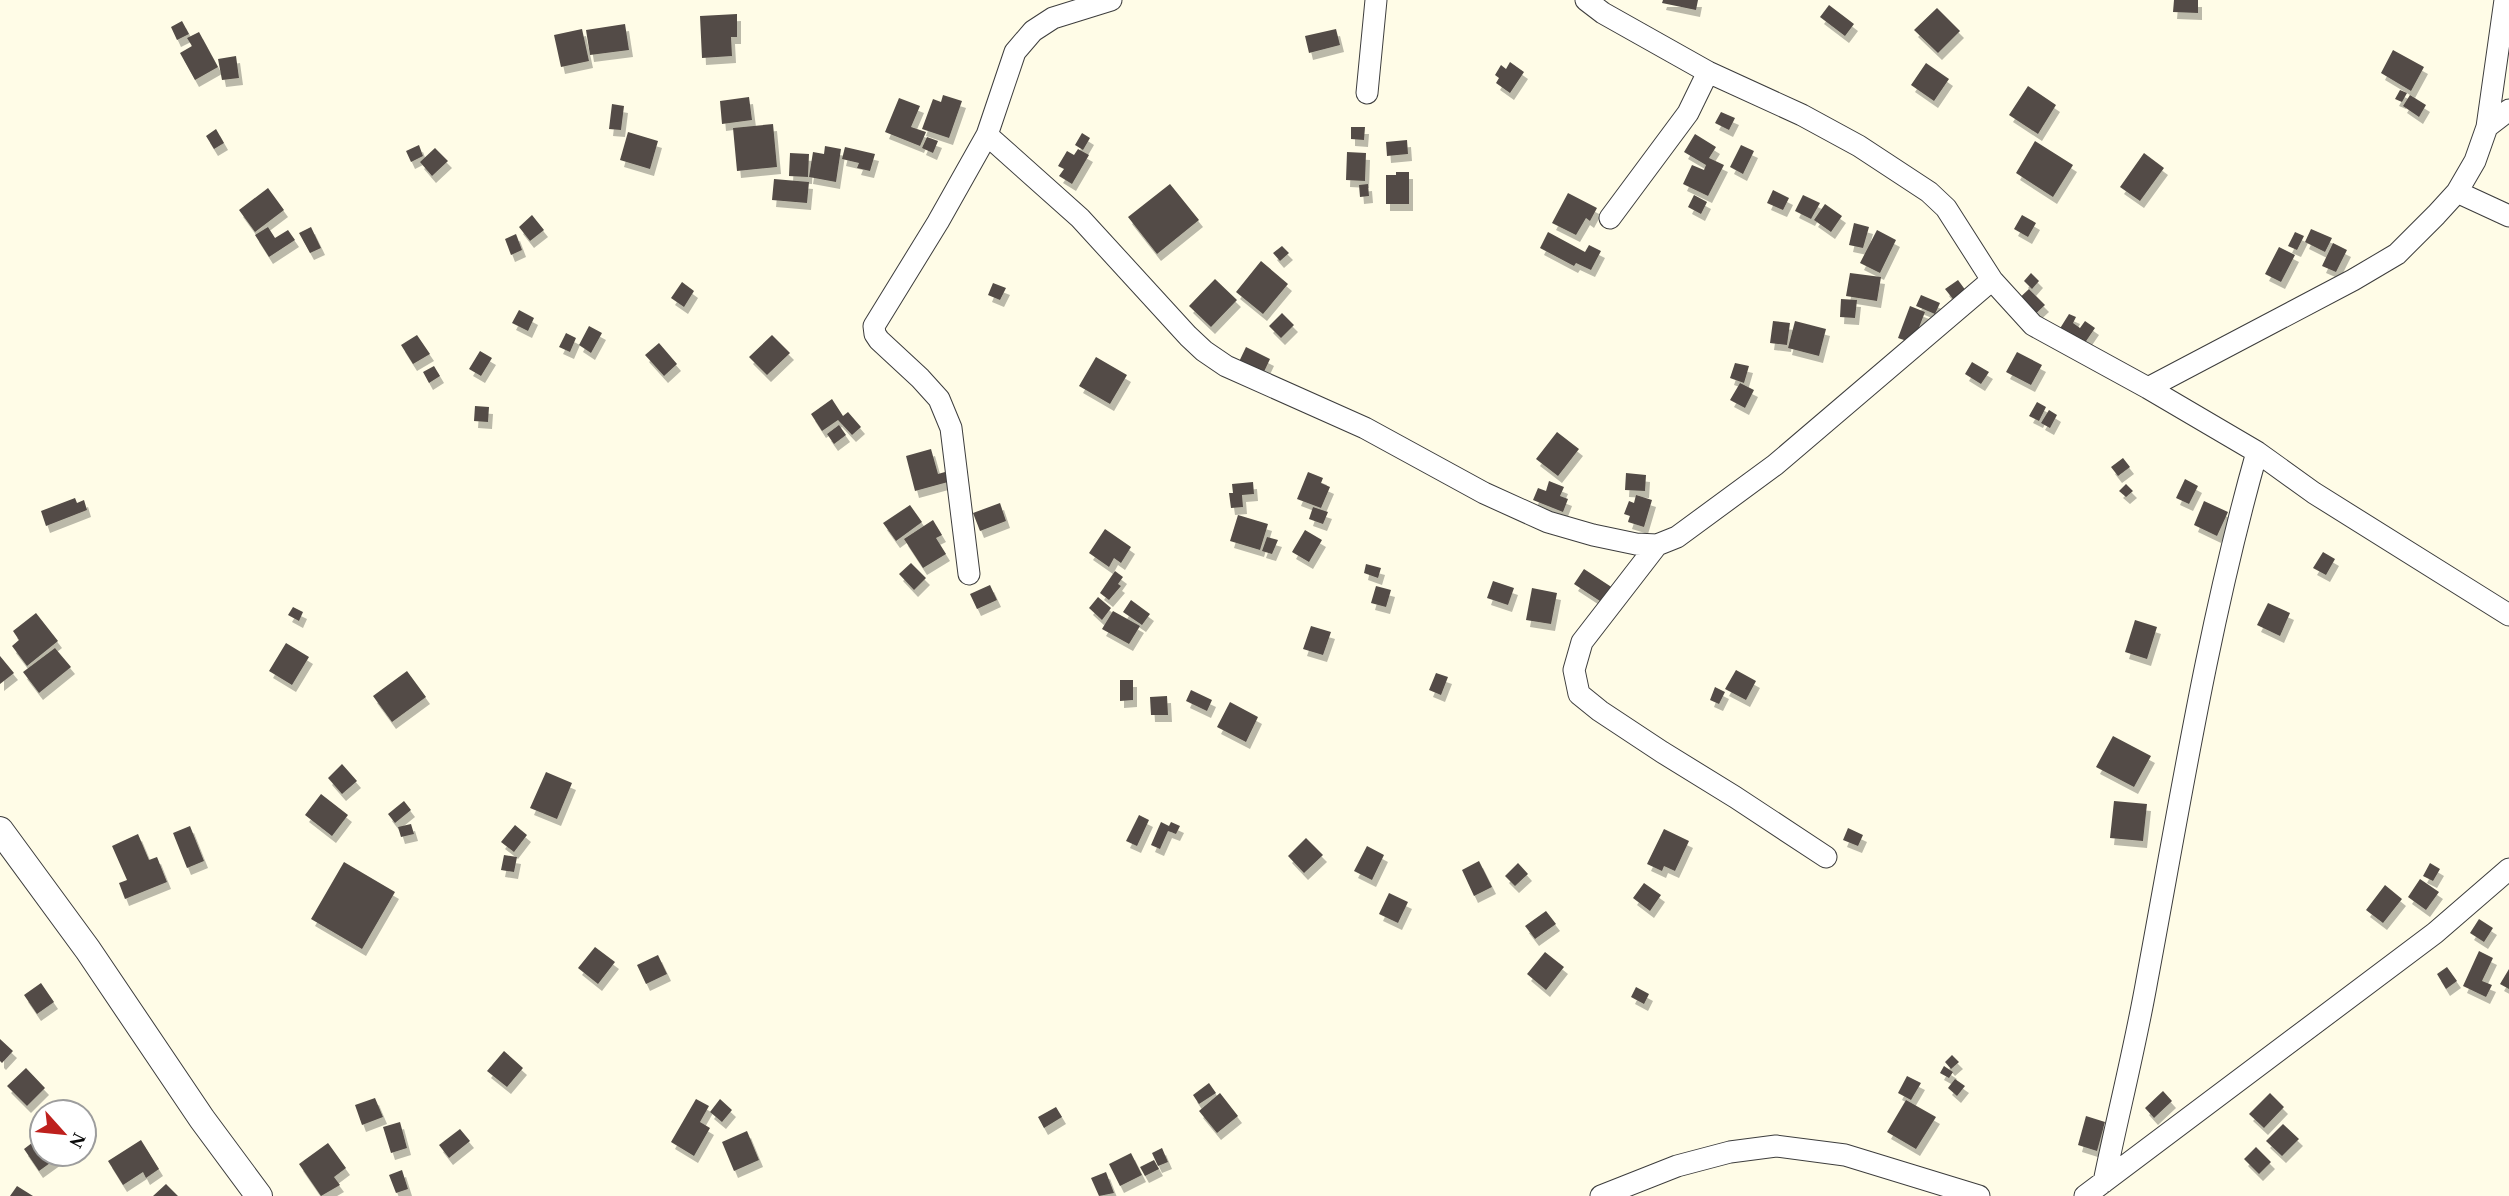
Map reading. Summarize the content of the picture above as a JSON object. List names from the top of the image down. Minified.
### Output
{"north":"bottom right"}
